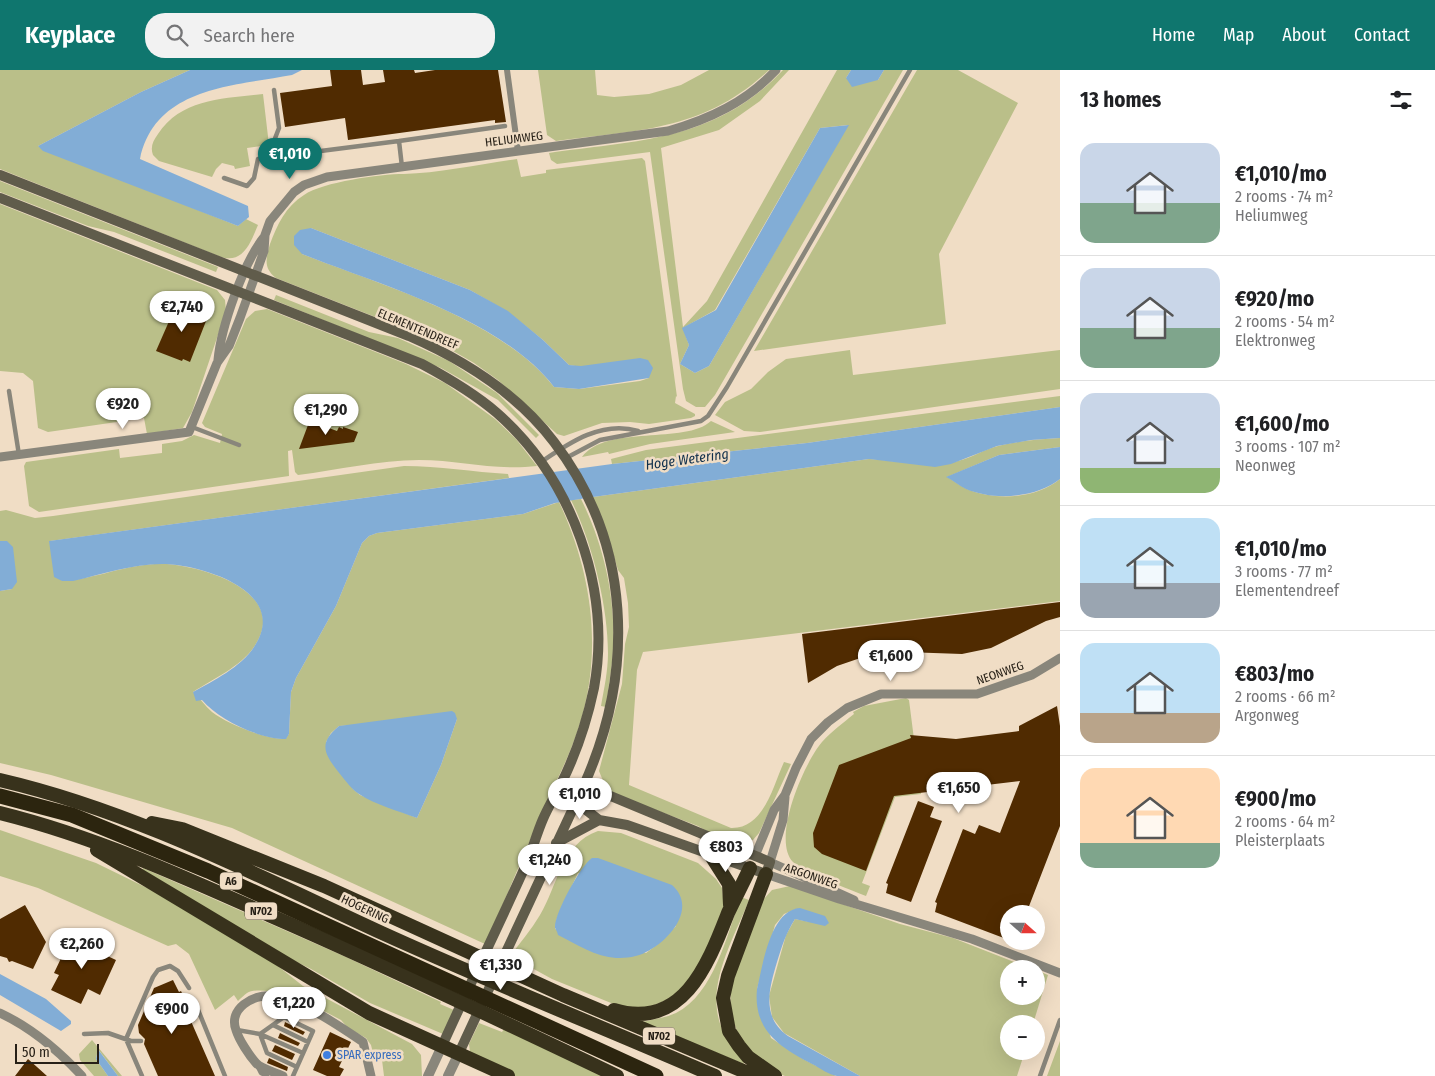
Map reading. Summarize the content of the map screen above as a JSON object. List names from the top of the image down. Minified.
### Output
{"streets":{"highway":["A6","HOGERING","N702"],"main road":["ELEMENTENDREEF","ARGONWEG"],"street":["HELIUMWEG","NEONWEG"]},"crossings":[["HELIUMWEG","ELEMENTENDREEF"],["ELEMENTENDREEF","ARGONWEG"],["ELEMENTENDREEF","N702"],["NEONWEG","ARGONWEG"],["NEONWEG","N702"],["ARGONWEG","N702"],["A6","N702"],["HOGERING","N702"]],"water":["Hoge Wetering"],"places":["SPAR express"],"scale_bar":"50 m","north":"right","page":{"header":"Keyplace","search":"Search here","nav":["Home","Map","About","Contact"],"heading":"13 homes","list":[{"name":"€1,010/mo","note":"2 rooms · 74 m² · Heliumweg"},{"name":"€920/mo","note":"2 rooms · 54 m² · Elektronweg"},{"name":"€1,600/mo","note":"3 rooms · 107 m² · Neonweg"},{"name":"€1,010/mo","note":"3 rooms · 77 m² · Elementendreef"},{"name":"€803/mo","note":"2 rooms · 66 m² · Argonweg"},{"name":"€900/mo","note":"2 rooms · 64 m² · Pleisterplaats"}],"price":["€1,010","€2,740","€920","€1,290","€1,600","€1,650","€1,010","€803","€1,240","€2,260","€1,330","€1,220","€900"],"map_buttons":["+","−"],"scale":"50 m"}}
